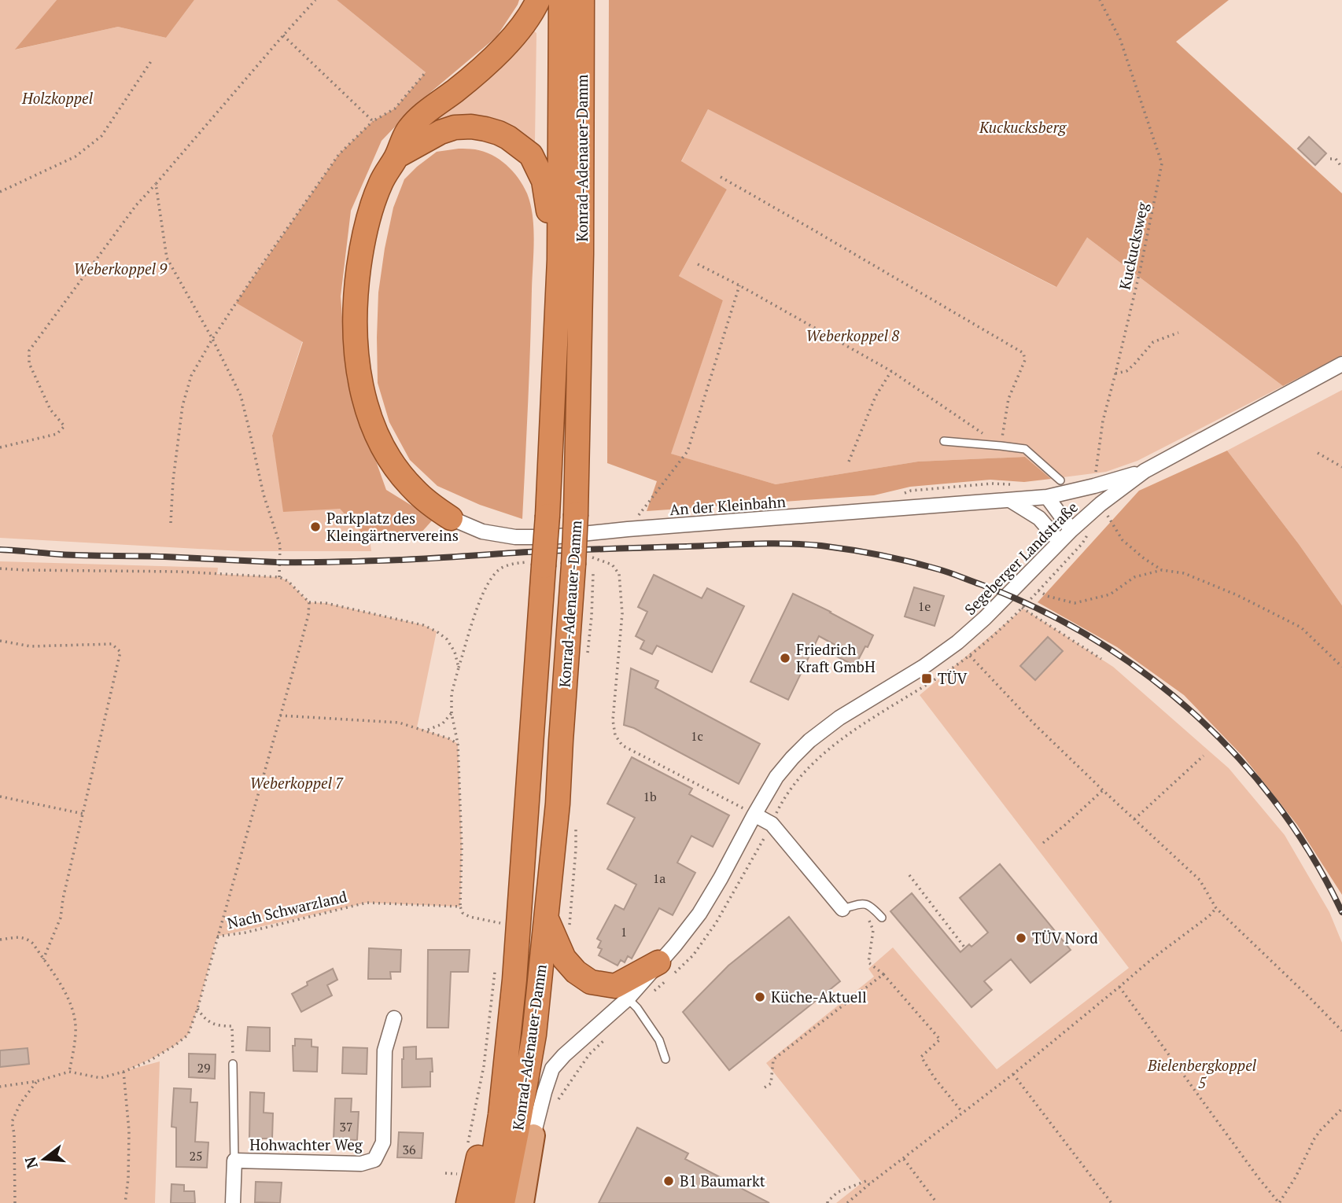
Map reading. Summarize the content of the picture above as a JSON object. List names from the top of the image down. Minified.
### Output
{"streets":{"highway":["Konrad-Adenauer-Damm"],"street":["An der Kleinbahn","Segeberger Landstraße","Hohwachter Weg"],"path":["Kuckucksweg","Nach Schwarzland"]},"crossings":[["Kuckucksweg","An der Kleinbahn"],["An der Kleinbahn","Segeberger Landstraße"]],"parks":["Holzkoppel","Kuckucksberg","Weberkoppel 9","Weberkoppel 8","Weberkoppel 7","Bielenbergkoppel 5"],"places":{"other":["Parkplatz des Kleingärtnervereins","Friedrich Kraft GmbH","TÜV Nord","Küche-Aktuell","B1 Baumarkt"],"transit":["TÜV"]},"house_numbers":["1e","1c","1b","1a","1","29","37","36","25"],"north":"left"}
